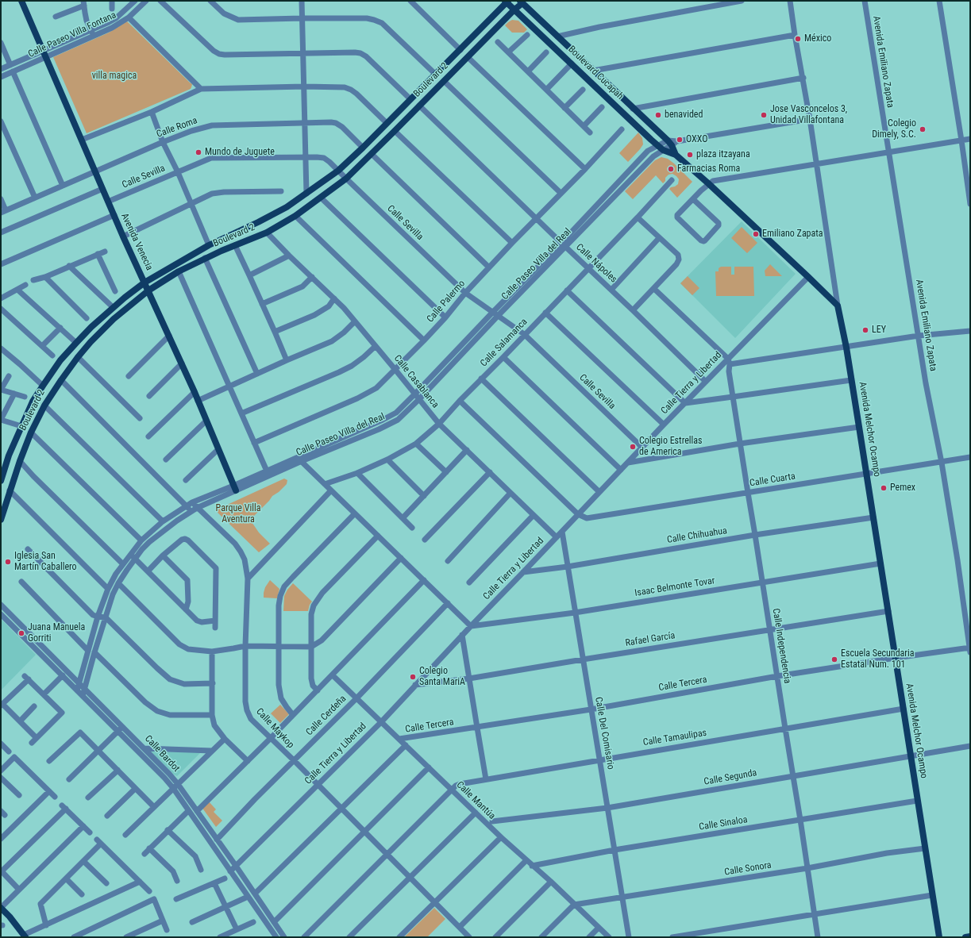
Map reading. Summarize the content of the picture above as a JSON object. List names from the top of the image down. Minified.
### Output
{"streets":{"main road":["Boulevard Cucapah","Boulevard 2","Avenida Venecia","Avenida Melchor Ocampo"],"street":["Calle Paseo Villa Fontana","Avenida Emiliano Zapata","Calle Roma","Calle Sevilla","Calle Nápoles","Calle Paseo Villa del Real","Calle Palermo","Calle Salamanca","Calle Casablanca","Calle Tierra y Libertad","Calle Cuarta","Calle Chihuahua","Isaac Belmonte Tovar","Rafael García","Calle Independencia","Calle Tercera","Calle Cerdeña","Calle Maykop","Calle Del Comisario","Calle Tamaulipas","Calle Bardot","Calle Segunda","Calle Mantúa","Calle Sinaloa","Calle Sonora"]},"crossings":[["Calle Paseo Villa Fontana","Avenida Venecia"],["Avenida Emiliano Zapata","Calle Cuarta"],["Avenida Emiliano Zapata","Calle Tercera"],["Boulevard Cucapah","Boulevard 2"],["Boulevard Cucapah","Calle Paseo Villa del Real"],["Boulevard Cucapah","Calle Tierra y Libertad"],["Boulevard Cucapah","Avenida Melchor Ocampo"],["Boulevard 2","Calle Roma"],["Boulevard 2","Calle Sevilla"],["Boulevard 2","Avenida Venecia"],["Boulevard 2","Calle Nápoles"],["Boulevard 2","Calle Casablanca"],["Calle Roma","Avenida Venecia"],["Calle Sevilla","Avenida Venecia"],["Calle Sevilla","Calle Paseo Villa del Real"],["Calle Sevilla","Calle Palermo"],["Calle Sevilla","Calle Salamanca"],["Calle Sevilla","Calle Tierra y Libertad"],["Avenida Venecia","Calle Paseo Villa del Real"],["Calle Nápoles","Calle Paseo Villa del Real"],["Calle Nápoles","Calle Palermo"],["Calle Nápoles","Calle Salamanca"],["Calle Nápoles","Calle Tierra y Libertad"],["Calle Paseo Villa del Real","Calle Casablanca"],["Calle Paseo Villa del Real","Calle Maykop"],["Calle Paseo Villa del Real","Calle Bardot"],["Calle Palermo","Calle Casablanca"],["Calle Salamanca","Calle Casablanca"],["Calle Casablanca","Calle Tierra y Libertad"],["Calle Tierra y Libertad","Calle Cuarta"],["Calle Tierra y Libertad","Calle Chihuahua"],["Calle Tierra y Libertad","Isaac Belmonte Tovar"],["Calle Tierra y Libertad","Rafael García"],["Calle Tierra y Libertad","Calle Independencia"],["Calle Tierra y Libertad","Calle Maykop"],["Calle Tierra y Libertad","Calle Del Comisario"],["Calle Tierra y Libertad","Calle Bardot"],["Calle Tierra y Libertad","Calle Mantúa"],["Avenida Melchor Ocampo","Calle Cuarta"],["Avenida Melchor Ocampo","Calle Chihuahua"],["Avenida Melchor Ocampo","Isaac Belmonte Tovar"],["Avenida Melchor Ocampo","Rafael García"],["Avenida Melchor Ocampo","Calle Tercera"],["Avenida Melchor Ocampo","Calle Tamaulipas"],["Avenida Melchor Ocampo","Calle Segunda"],["Avenida Melchor Ocampo","Calle Sinaloa"],["Avenida Melchor Ocampo","Calle Sonora"],["Calle Cuarta","Calle Independencia"],["Calle Chihuahua","Calle Independencia"],["Calle Chihuahua","Calle Del Comisario"],["Isaac Belmonte Tovar","Calle Independencia"],["Isaac Belmonte Tovar","Calle Del Comisario"],["Rafael García","Calle Independencia"],["Rafael García","Calle Del Comisario"],["Calle Independencia","Calle Tercera"],["Calle Independencia","Calle Tamaulipas"],["Calle Independencia","Calle Segunda"],["Calle Independencia","Calle Sinaloa"],["Calle Independencia","Calle Sonora"],["Calle Tercera","Calle Del Comisario"],["Calle Tercera","Calle Mantúa"],["Calle Cerdeña","Calle Maykop"],["Calle Cerdeña","Calle Bardot"],["Calle Cerdeña","Calle Mantúa"],["Calle Maykop","Calle Tamaulipas"],["Calle Del Comisario","Calle Tamaulipas"],["Calle Del Comisario","Calle Segunda"],["Calle Del Comisario","Calle Sinaloa"],["Calle Del Comisario","Calle Sonora"],["Calle Tamaulipas","Calle Mantúa"],["Calle Mantúa","Calle Sinaloa"],["Calle Mantúa","Calle Sonora"]],"parks":["villa magica","Parque Villa Aventura"],"places":["México","benavided","Jose Vasconcelos 3, Unidad Villafontana","Colegio Dimely, S.C.","OXXO","Mundo de Juguete","plaza itzayana","Farmacias Roma","Emiliano Zapata","LEY","Colegio Estrellas de America","Pemex","Iglesia San Martín Caballero","Juana Manuela Gorriti","Escuela Secundaria Estatal Num. 101","Colegio Santa MariA"]}
